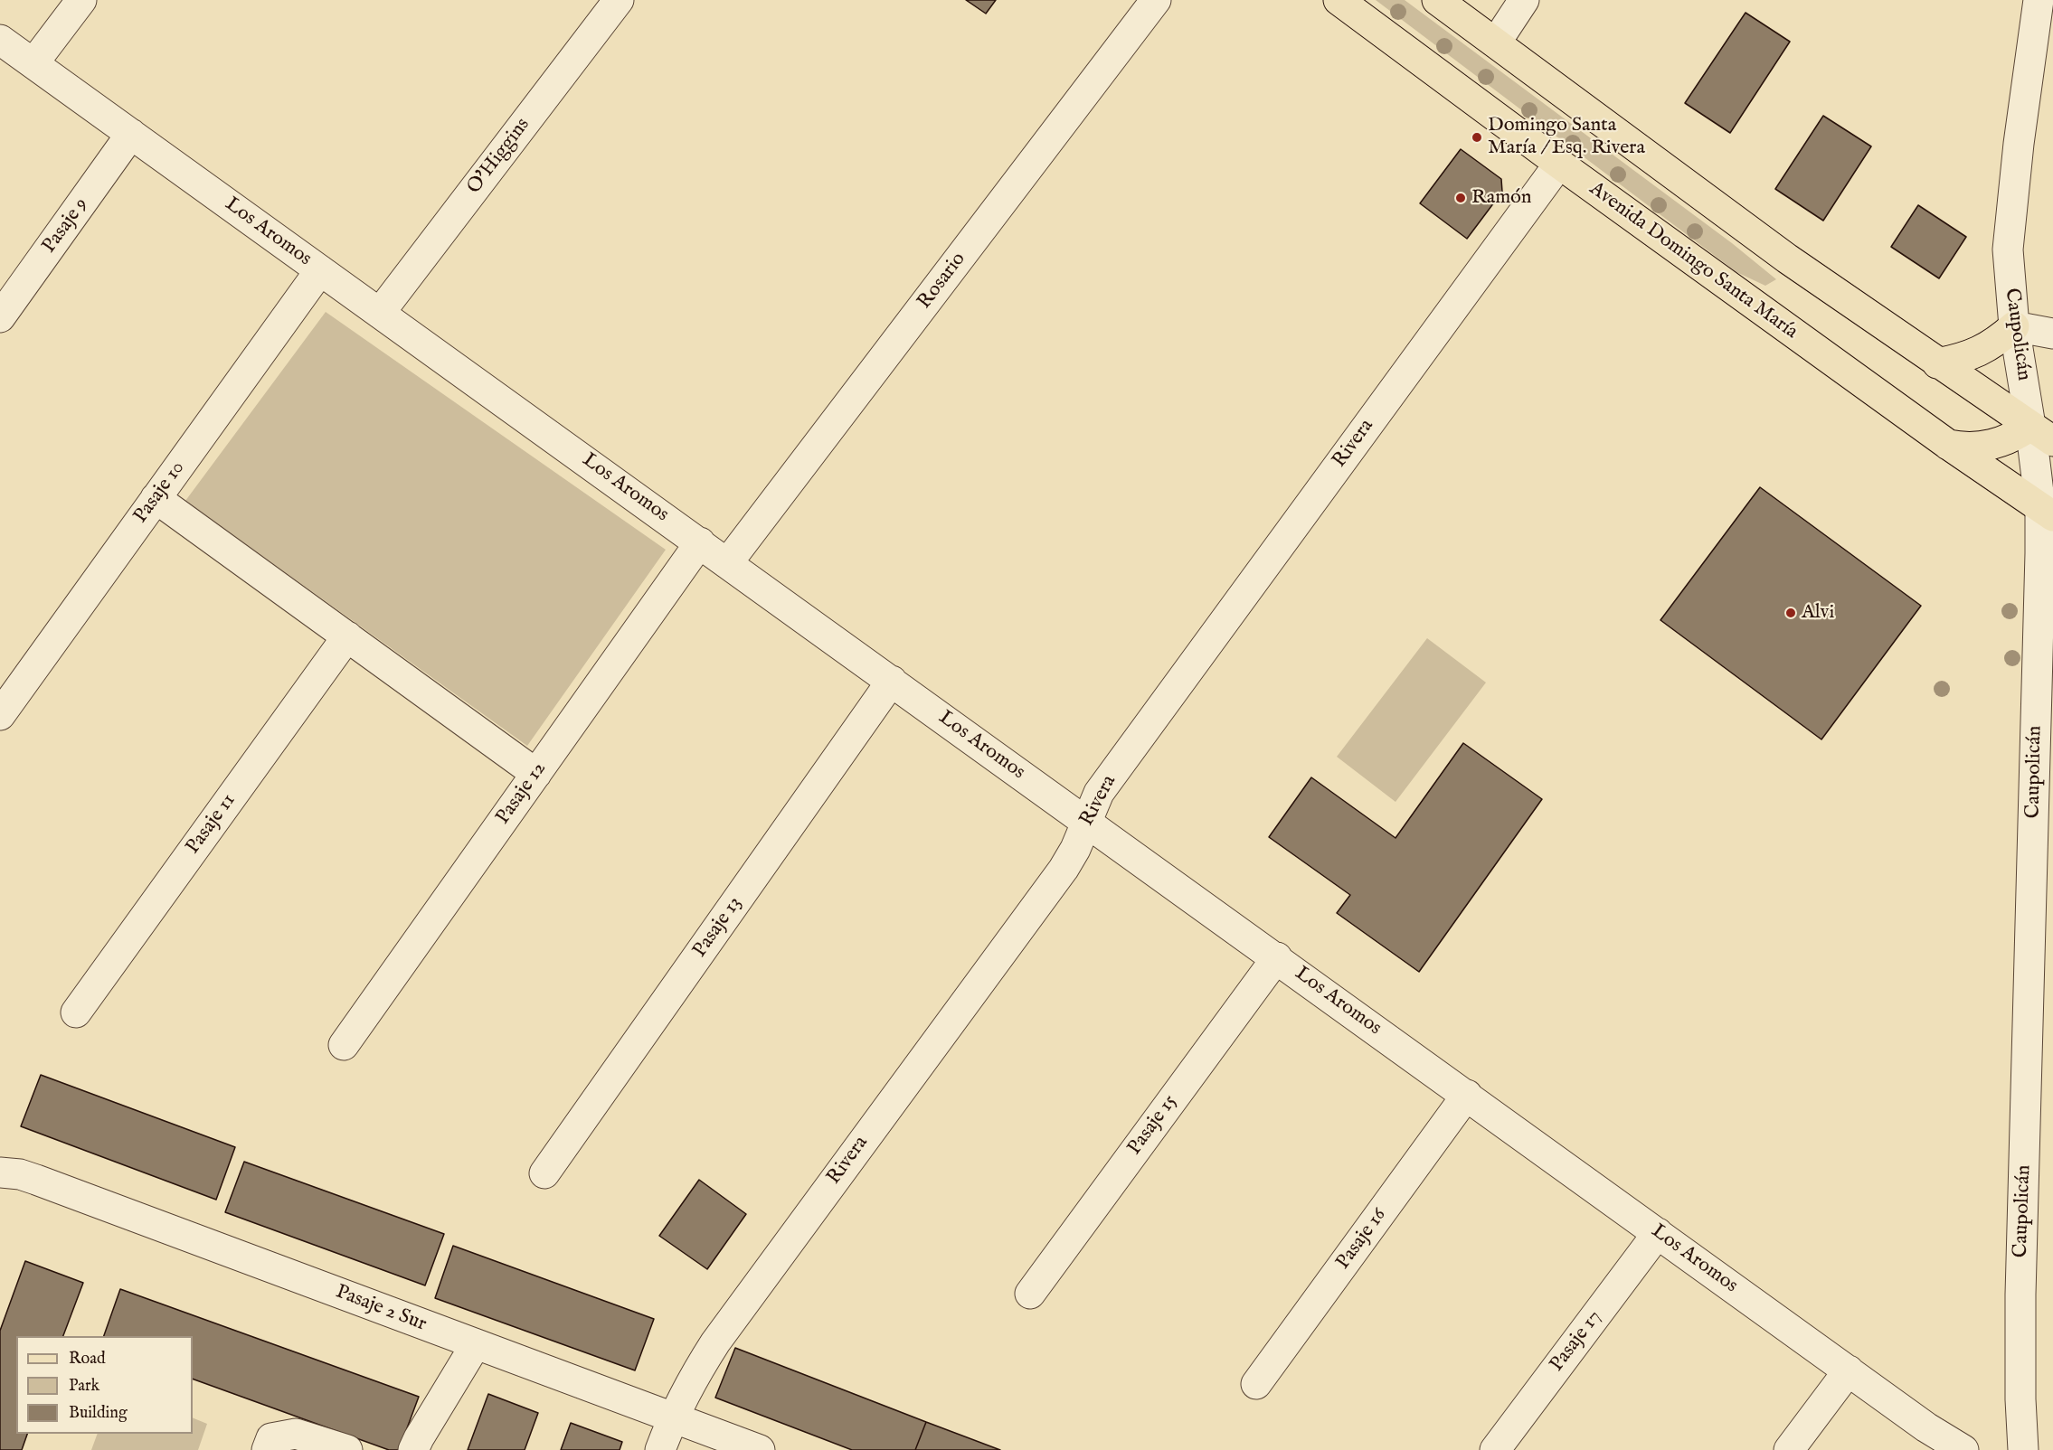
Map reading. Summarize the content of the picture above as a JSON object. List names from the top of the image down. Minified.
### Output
{"streets":{"main road":["Avenida Domingo Santa María"],"street":["O'Higgins","Pasaje 9","Los Aromos","Rosario","Caupolicán","Rivera","Pasaje 10","Pasaje 12","Pasaje 11","Pasaje 13","Pasaje 15","Pasaje 16","Pasaje 2 Sur","Pasaje 17"]},"crossings":[["O'Higgins","Los Aromos"],["Pasaje 9","Los Aromos"],["Los Aromos","Rosario"],["Los Aromos","Rivera"],["Los Aromos","Pasaje 10"],["Los Aromos","Pasaje 12"],["Los Aromos","Pasaje 13"],["Los Aromos","Pasaje 15"],["Los Aromos","Pasaje 16"],["Los Aromos","Pasaje 17"],["Avenida Domingo Santa María","Caupolicán"],["Avenida Domingo Santa María","Rivera"],["Rivera","Pasaje 2 Sur"]],"places":["Domingo Santa María / Esq. Rivera","Ramón","Alvi"],"legend":["Road","Park","Building"]}
